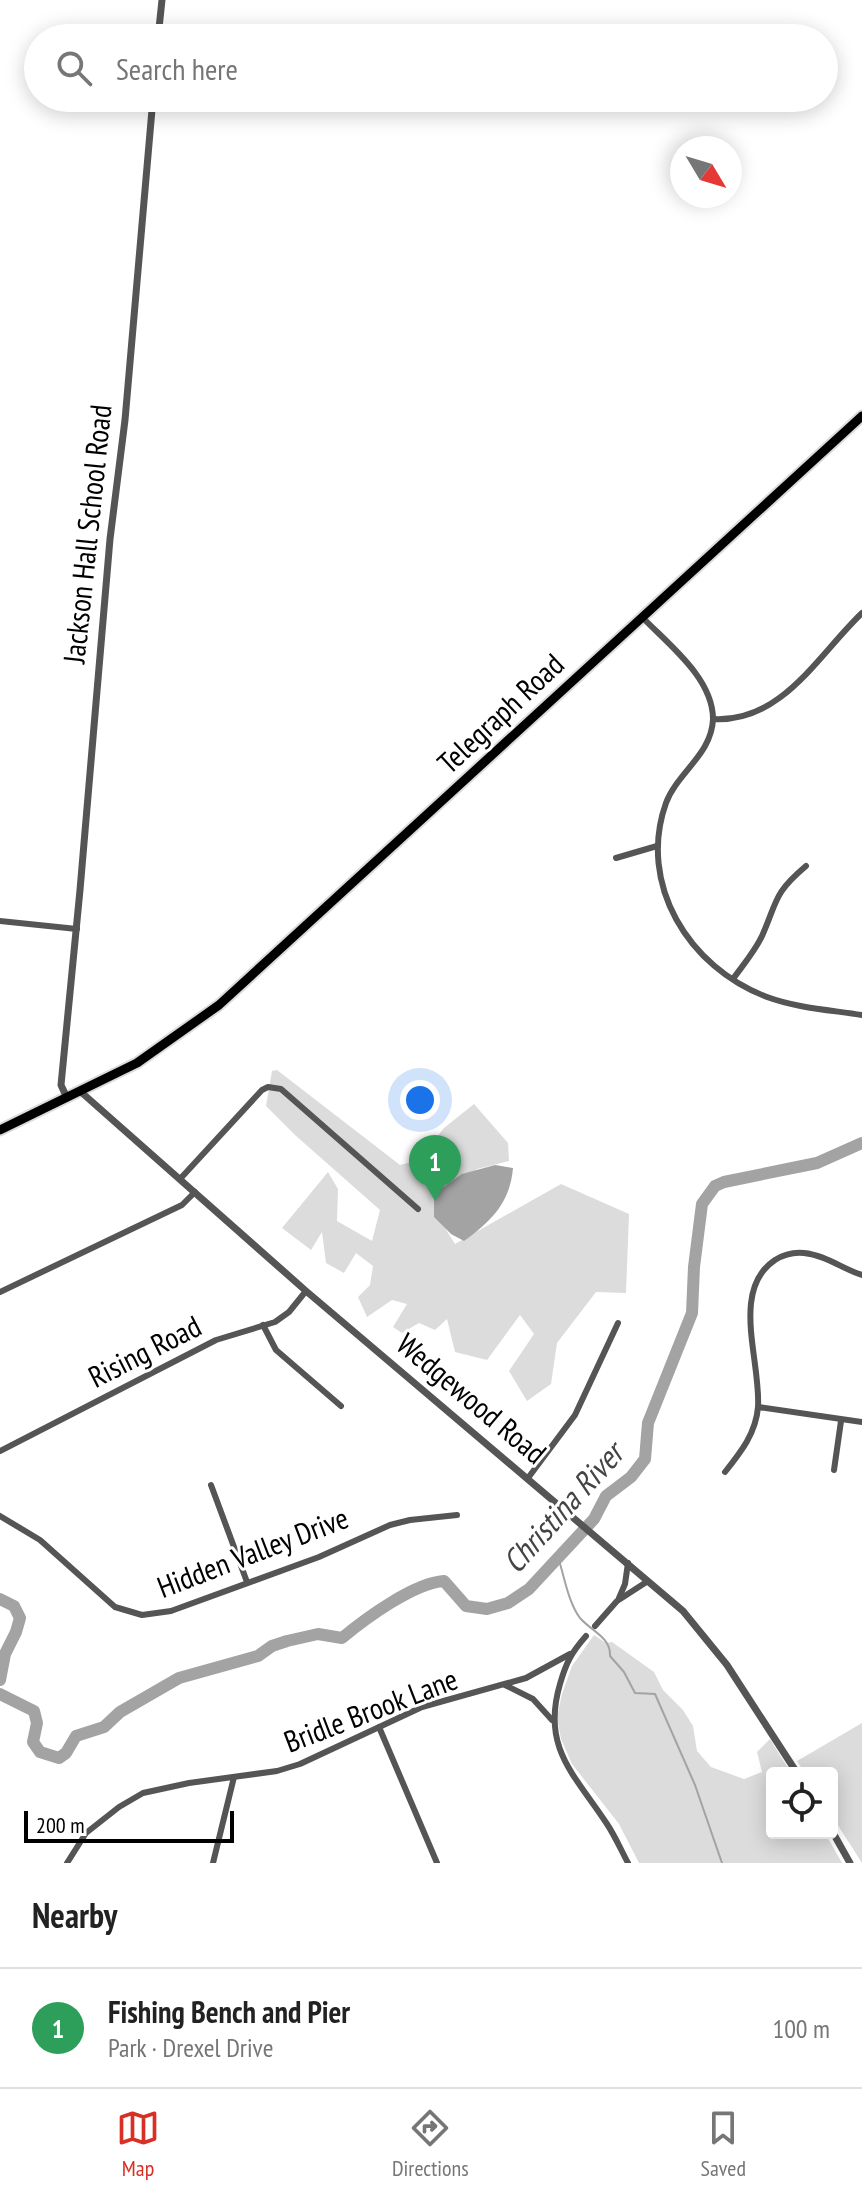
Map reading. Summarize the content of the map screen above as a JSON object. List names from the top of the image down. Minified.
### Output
{"streets":{"main road":["Telegraph Road"],"street":["Jackson Hall School Road","Rising Road","Wedgewood Road","Hidden Valley Drive","Bridle Brook Lane"]},"crossings":[["Jackson Hall School Road","Telegraph Road"],["Telegraph Road","Wedgewood Road"],["Rising Road","Wedgewood Road"]],"water":["Christina River"],"scale_bar":"200 m","north":"bottom right","page":{"search":"Search here","pins":"1","scale":"200 m","heading":"Nearby","list":[{"mark":"1","name":"Fishing Bench and Pier","note":"Park · Drexel Drive","value":"100 m"}],"nav":["Map","Directions","Saved"]}}
